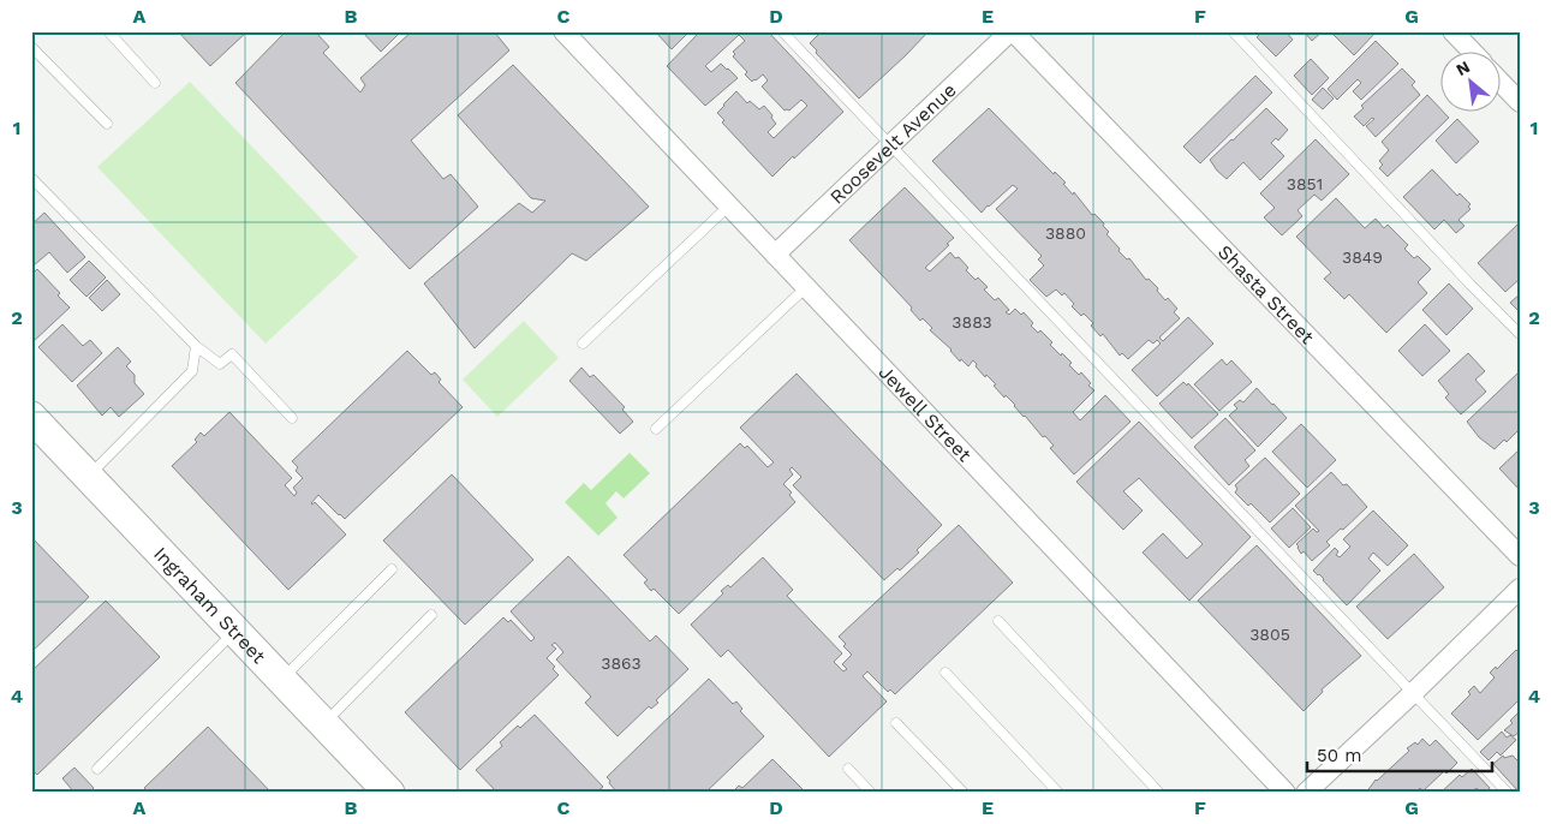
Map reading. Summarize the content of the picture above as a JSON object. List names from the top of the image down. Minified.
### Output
{"streets":{"main road":["Ingraham Street"],"street":["Roosevelt Avenue","Shasta Street","Jewell Street"]},"crossings":[["Roosevelt Avenue","Shasta Street"],["Roosevelt Avenue","Jewell Street"]],"house_numbers":["3851","3880","3849","3883","3805","3863"],"scale_bar":"50 m","north":"top left","grid":{"columns":["A","B","C","D","E","F","G"],"rows":["1","2","3","4"]}}
